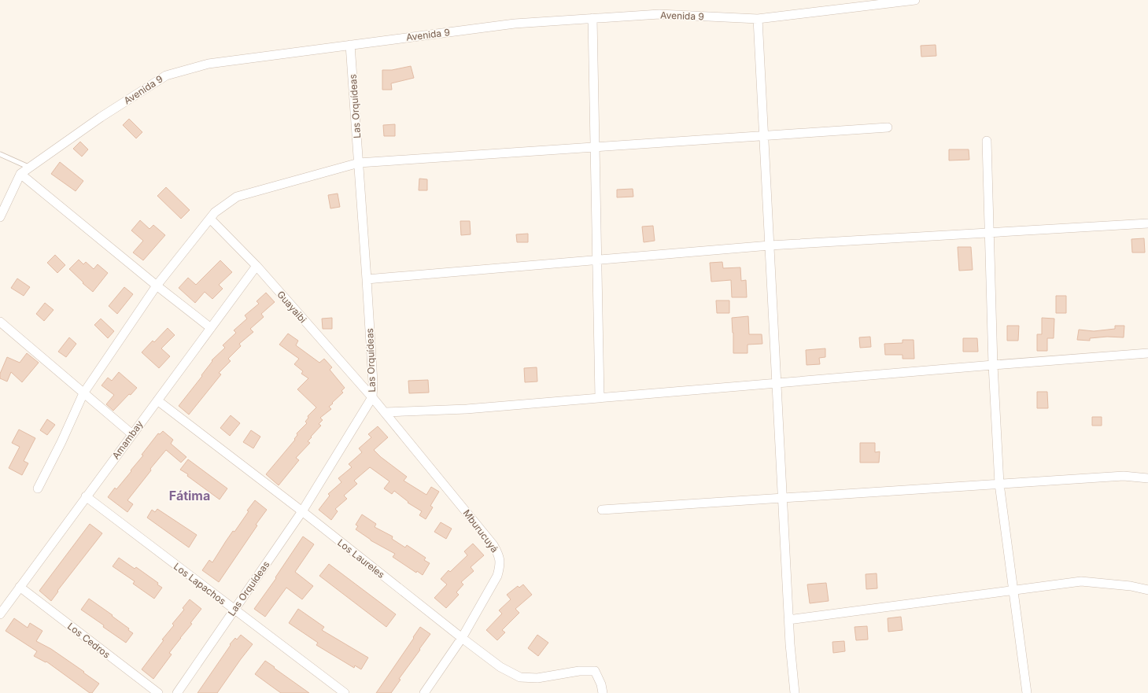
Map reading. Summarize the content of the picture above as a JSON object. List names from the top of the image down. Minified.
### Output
{"streets":{"street":["Avenida 9","Las Orquídeas","Guayaibi","Amambay","Mburucuyá","Los Laureles","Los Lapachos","Los Cedros"]},"crossings":[["Avenida 9","Las Orquídeas"],["Las Orquídeas","Guayaibi"],["Las Orquídeas","Los Laureles"],["Las Orquídeas","Los Lapachos"],["Guayaibi","Amambay"],["Guayaibi","Mburucuyá"],["Amambay","Los Laureles"],["Amambay","Los Lapachos"],["Amambay","Los Cedros"],["Mburucuyá","Los Laureles"]],"districts":["Fátima"]}
